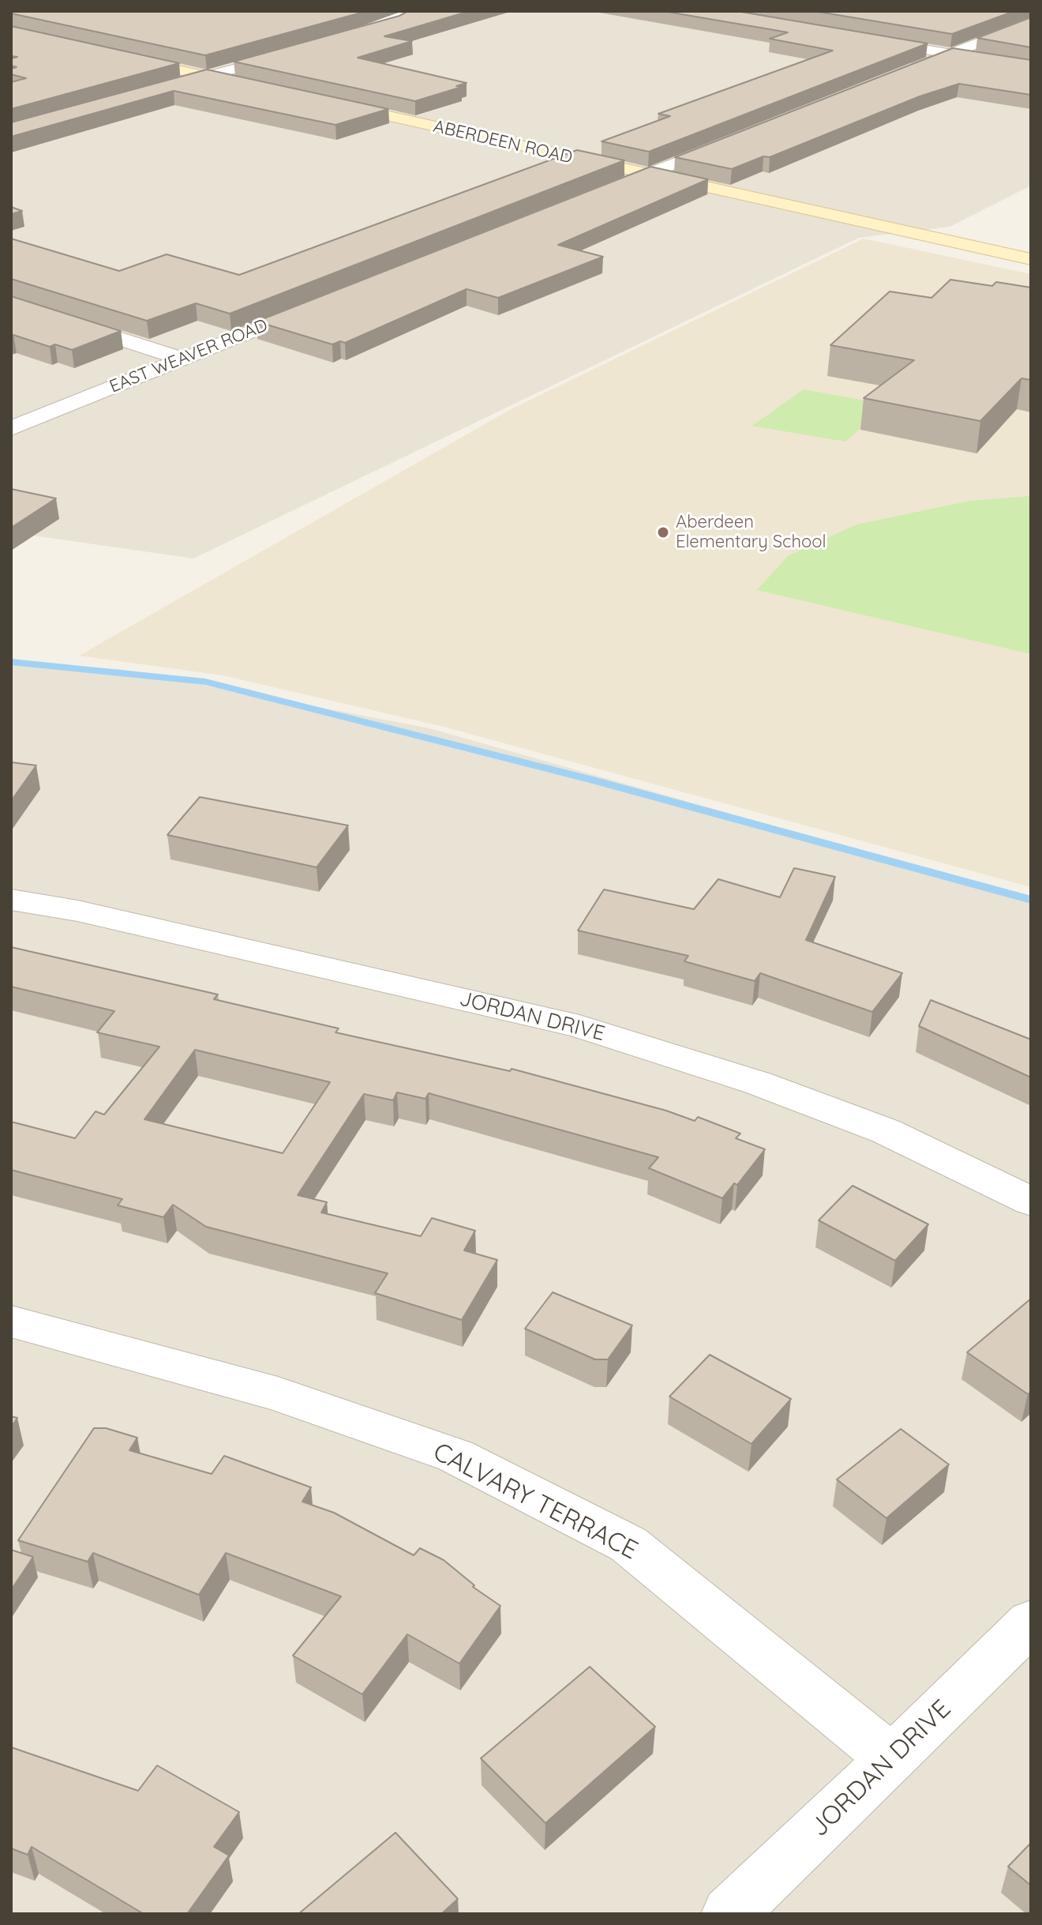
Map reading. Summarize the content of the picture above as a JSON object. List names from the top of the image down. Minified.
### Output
{"streets":{"main road":["ABERDEEN ROAD"],"street":["EAST WEAVER ROAD","JORDAN DRIVE","CALVARY TERRACE"]},"crossings":[["JORDAN DRIVE","CALVARY TERRACE"]],"places":["Aberdeen Elementary School"]}
